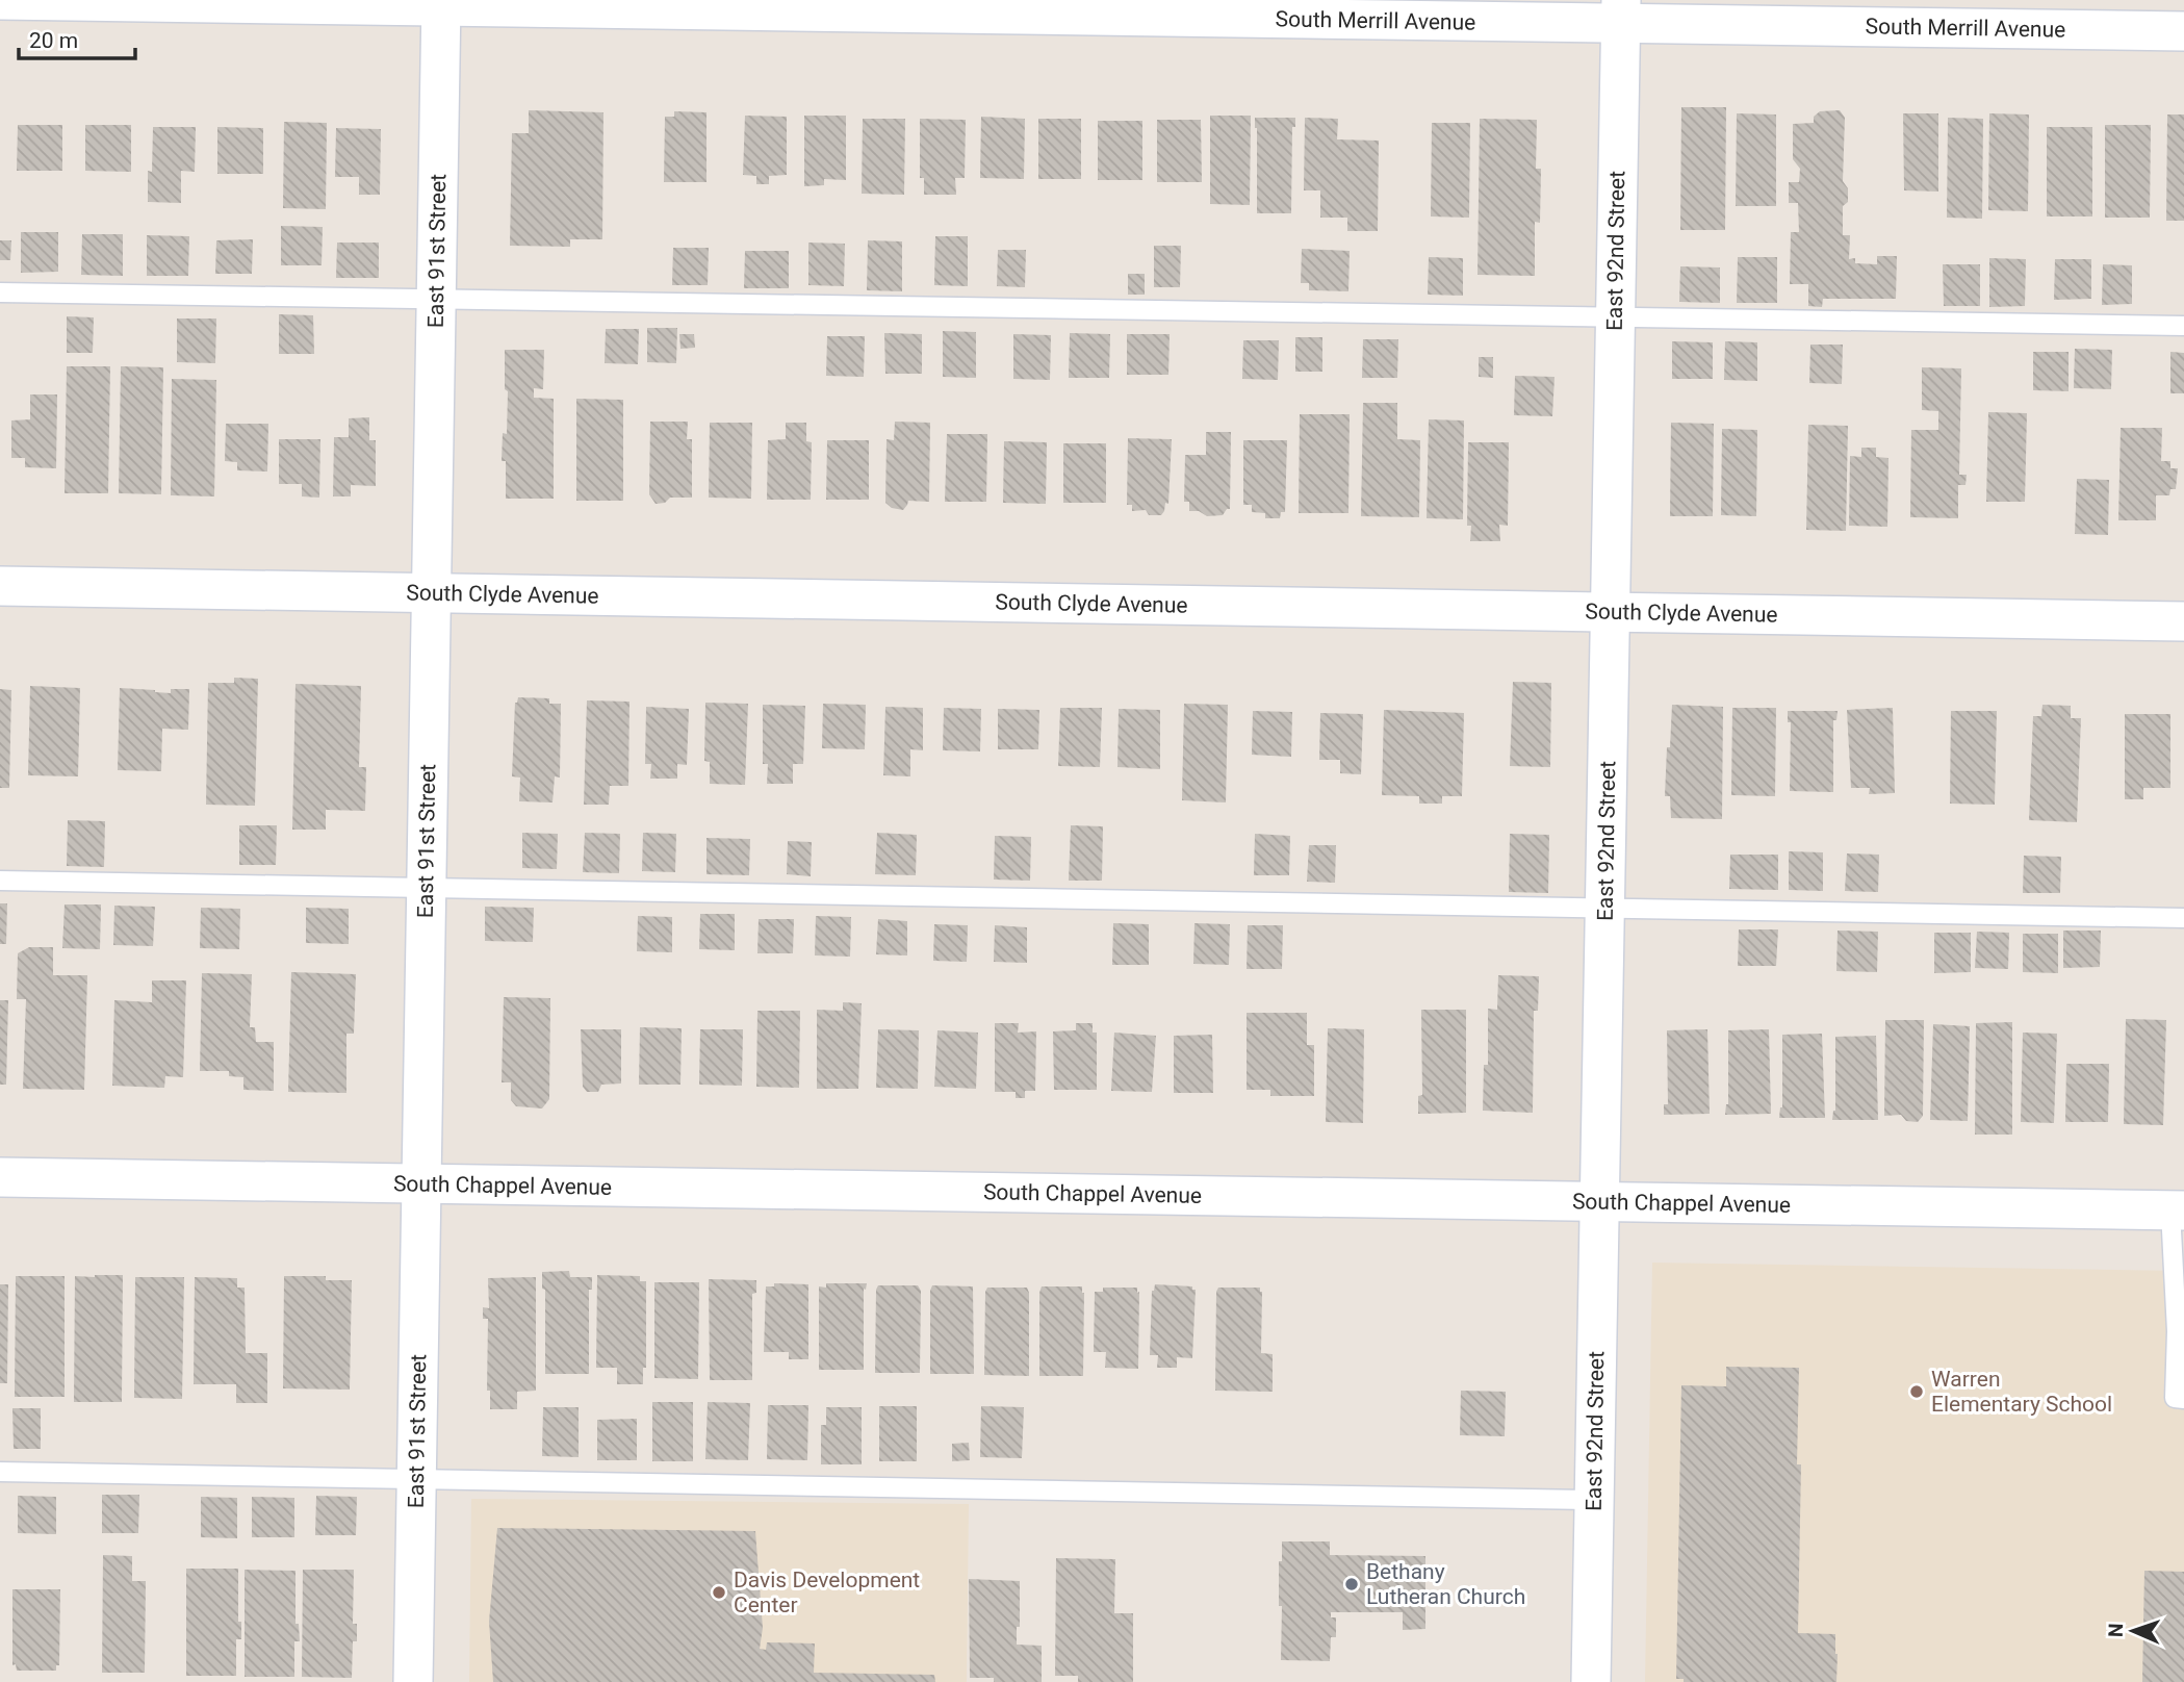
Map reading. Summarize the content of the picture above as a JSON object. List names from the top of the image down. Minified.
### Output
{"streets":{"street":["South Merrill Avenue","East 91st Street","East 92nd Street","South Clyde Avenue","South Chappel Avenue"]},"crossings":[["South Merrill Avenue","East 91st Street"],["South Merrill Avenue","East 92nd Street"],["East 91st Street","South Clyde Avenue"],["East 91st Street","South Chappel Avenue"],["East 92nd Street","South Clyde Avenue"],["East 92nd Street","South Chappel Avenue"]],"places":["Warren Elementary School","Bethany Lutheran Church","Davis Development Center"],"scale_bar":"20 m","north":"left"}
